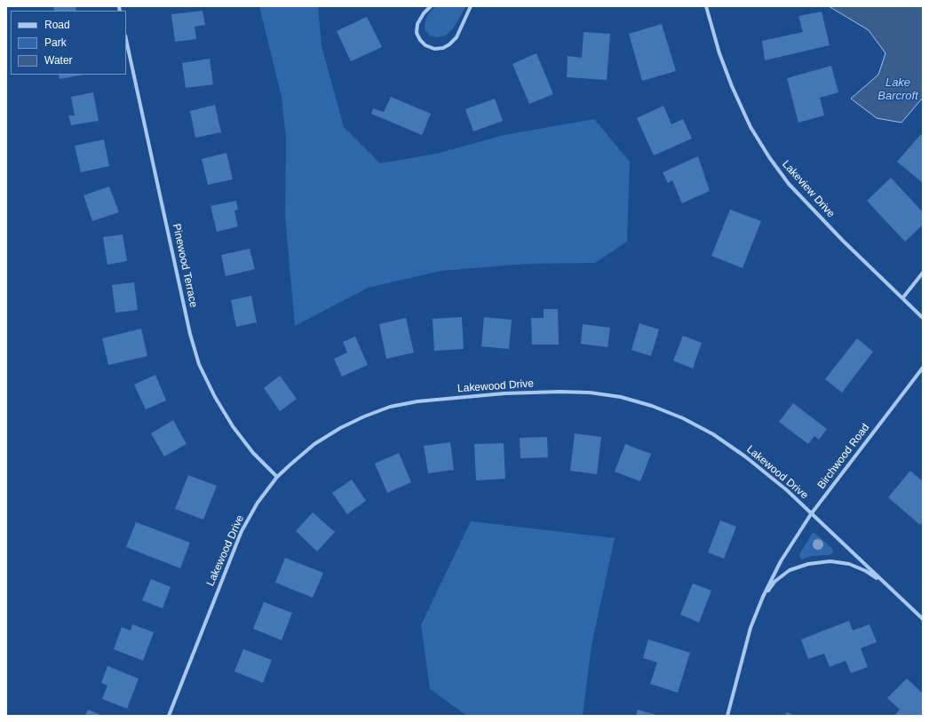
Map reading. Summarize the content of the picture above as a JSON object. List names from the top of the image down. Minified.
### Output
{"streets":{"street":["Lakeview Drive","Pinewood Terrace","Lakewood Drive","Birchwood Road"]},"crossings":[["Pinewood Terrace","Lakewood Drive"],["Lakewood Drive","Birchwood Road"]],"water":["Lake Barcroft"],"legend":["Road","Park","Water"]}
